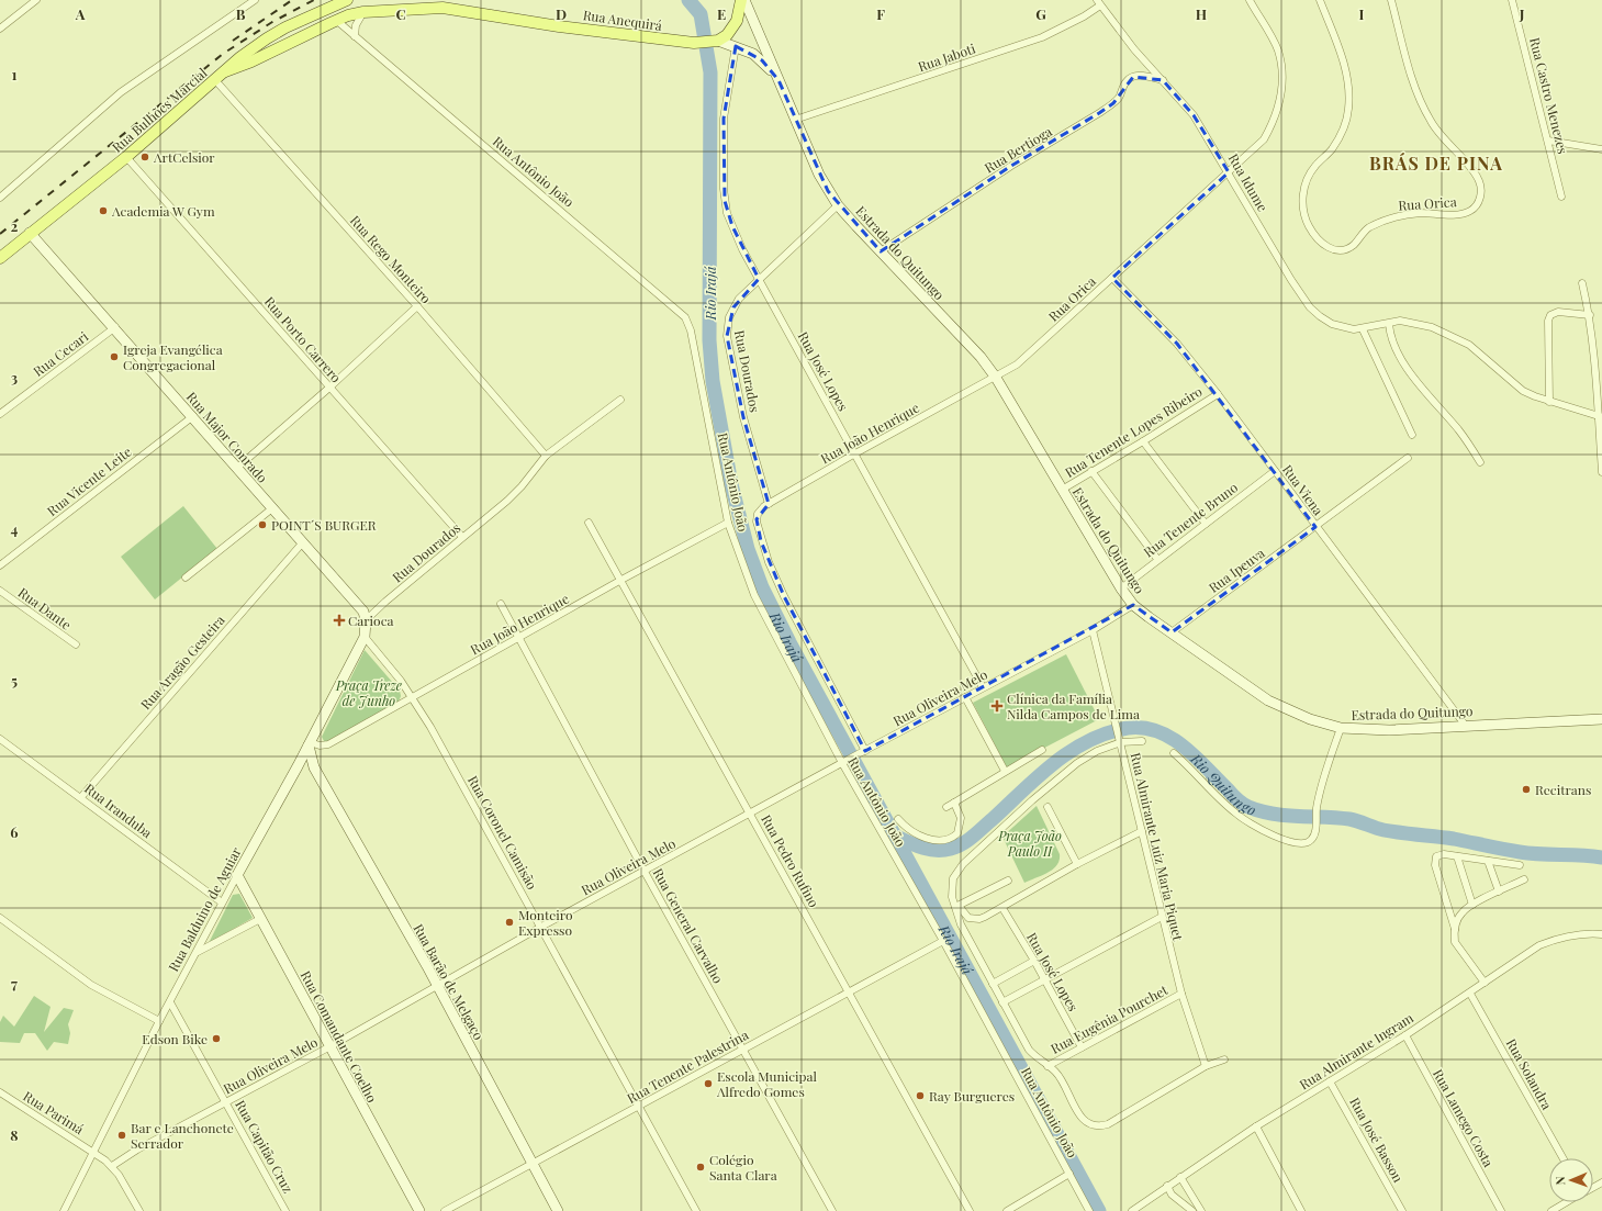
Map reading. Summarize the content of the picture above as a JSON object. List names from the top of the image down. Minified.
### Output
{"streets":{"main road":["Rua Anequirá","Rua Bulhões Marcial"],"street":["Rua Jaboti","Rua Castro Menezes","Rua Bertioga","Rua Antônio João","Rua Idume","Rua Orica","Estrada do Quitungo","Rua Rego Monteiro","Rua Porto Carrero","Rua Cecari","Rua Dourados","Rua José Lopes","Rua Tenente Lopes Ribeiro","Rua João Henrique","Rua Major Conrado","Rua Vicente Leite","Rua Viena","Rua Tenente Bruno","Rua Ipeuva","Rua Dante","Rua Aragão Gesteira","Rua Oliveira Melo","Rua Iranduba","Rua Coronel Camisão","Rua Almirante Luiz Maria Piquet","Rua Pedro Rufino","Rua Balduino de Aguiar","Rua General Carvalho","Rua Barão de Melgaço","Rua Eugênia Pourchet","Rua Comandante Coelho","Rua Almirante Ingram","Rua Tenente Palestrina","Rua Solandra","Rua Parimá","Rua Lamego Costa","Rua José Basson","Rua Capitão Cruz"]},"crossings":[["Rua Anequirá","Rua Bulhões Marcial"],["Rua Anequirá","Rua Antônio João"],["Rua Anequirá","Estrada do Quitungo"],["Rua Jaboti","Rua Idume"],["Rua Jaboti","Estrada do Quitungo"],["Rua Bulhões Marcial","Rua Rego Monteiro"],["Rua Bulhões Marcial","Rua Porto Carrero"],["Rua Bulhões Marcial","Rua Major Conrado"],["Rua Bertioga","Rua Idume"],["Rua Bertioga","Estrada do Quitungo"],["Rua Antônio João","Rua João Henrique"],["Rua Antônio João","Rua Oliveira Melo"],["Rua Antônio João","Rua Almirante Luiz Maria Piquet"],["Rua Antônio João","Rua Eugênia Pourchet"],["Rua Antônio João","Rua Tenente Palestrina"],["Rua Idume","Rua Orica"],["Rua Orica","Estrada do Quitungo"],["Rua Orica","Rua João Henrique"],["Rua Orica","Rua Viena"],["Estrada do Quitungo","Rua Dourados"],["Estrada do Quitungo","Rua José Lopes"],["Estrada do Quitungo","Rua Tenente Lopes Ribeiro"],["Estrada do Quitungo","Rua João Henrique"],["Estrada do Quitungo","Rua Viena"],["Estrada do Quitungo","Rua Tenente Bruno"],["Estrada do Quitungo","Rua Ipeuva"],["Estrada do Quitungo","Rua Oliveira Melo"],["Rua Rego Monteiro","Rua Dourados"],["Rua Porto Carrero","Rua Dourados"],["Rua Cecari","Rua Major Conrado"],["Rua Dourados","Rua José Lopes"],["Rua Dourados","Rua João Henrique"],["Rua Dourados","Rua Major Conrado"],["Rua Dourados","Rua Balduino de Aguiar"],["Rua José Lopes","Rua João Henrique"],["Rua José Lopes","Rua Oliveira Melo"],["Rua José Lopes","Rua Eugênia Pourchet"],["Rua Tenente Lopes Ribeiro","Rua Viena"],["Rua João Henrique","Rua Coronel Camisão"],["Rua João Henrique","Rua Pedro Rufino"],["Rua João Henrique","Rua General Carvalho"],["Rua Major Conrado","Rua Vicente Leite"],["Rua Major Conrado","Rua Aragão Gesteira"],["Rua Major Conrado","Rua Balduino de Aguiar"],["Rua Viena","Rua Tenente Bruno"],["Rua Viena","Rua Ipeuva"],["Rua Aragão Gesteira","Rua Iranduba"],["Rua Oliveira Melo","Rua Coronel Camisão"],["Rua Oliveira Melo","Rua Almirante Luiz Maria Piquet"],["Rua Oliveira Melo","Rua Pedro Rufino"],["Rua Oliveira Melo","Rua General Carvalho"],["Rua Oliveira Melo","Rua Barão de Melgaço"],["Rua Oliveira Melo","Rua Comandante Coelho"],["Rua Oliveira Melo","Rua Parimá"],["Rua Oliveira Melo","Rua Capitão Cruz"],["Rua Iranduba","Rua Balduino de Aguiar"],["Rua Coronel Camisão","Rua Balduino de Aguiar"],["Rua Coronel Camisão","Rua Tenente Palestrina"],["Rua Almirante Luiz Maria Piquet","Rua Eugênia Pourchet"],["Rua Pedro Rufino","Rua Tenente Palestrina"],["Rua Balduino de Aguiar","Rua Barão de Melgaço"],["Rua Balduino de Aguiar","Rua Comandante Coelho"],["Rua Balduino de Aguiar","Rua Parimá"],["Rua Balduino de Aguiar","Rua Capitão Cruz"],["Rua General Carvalho","Rua Tenente Palestrina"],["Rua Barão de Melgaço","Rua Tenente Palestrina"],["Rua Almirante Ingram","Rua Solandra"],["Rua Almirante Ingram","Rua Lamego Costa"],["Rua Almirante Ingram","Rua José Basson"]],"districts":["BRÁS DE PINA"],"water":["Rio Irajá","Rio Quitungo"],"parks":["Praça Treze de Junho","Praça João Paulo II"],"places":{"other":["ArtCelsior","Academia W Gym","Igreja Evangélica Congregacional","POINT´S BURGER","Recitrans","Monteiro Expresso","Edson Bike","Escola Municipal Alfredo Gomes","Ray Burgueres","Bar e Lanchonete Serrador","Colégio Santa Clara"],"health":["Carioca","Clínica da Família Nilda Campos de Lima"]},"north":"left","grid":{"columns":["A","B","C","D","E","F","G","H","I","J"],"rows":["1","2","3","4","5","6","7","8"]}}
